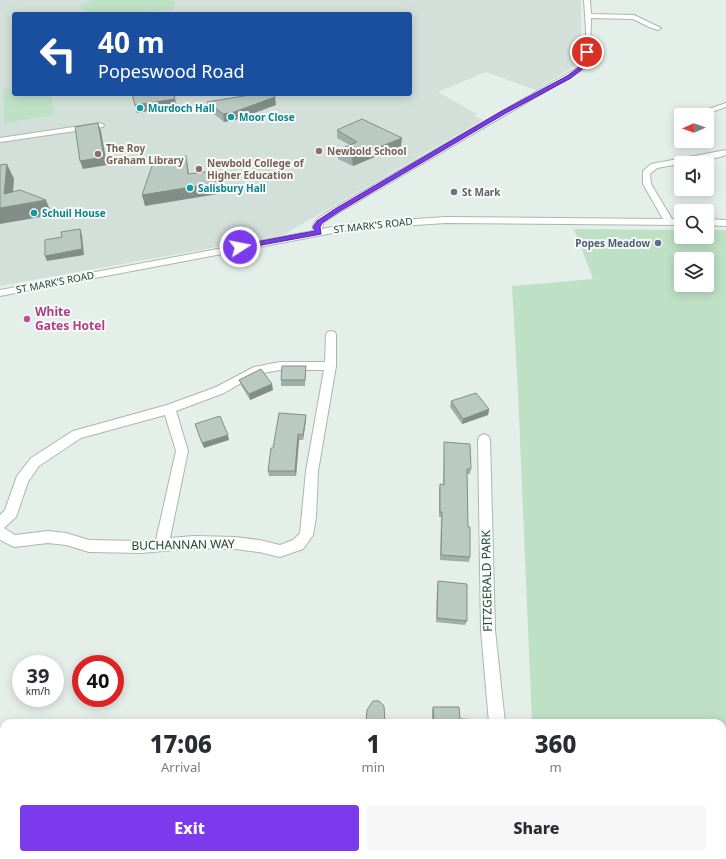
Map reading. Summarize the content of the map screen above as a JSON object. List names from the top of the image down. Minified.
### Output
{"streets":{"street":["ST MARK'S ROAD","BUCHANNAN WAY","FITZGERALD PARK"]},"places":["Murdoch Hall","Moor Close","Newbold School","The Roy Graham Library","Newbold College of Higher Education","Salisbury Hall","St Mark","Schuil House","Popes Meadow","White Gates Hotel"],"north":"left","page":{"turn":["40 m","Popeswood Road"],"speed":"39 km/h","limit":"40","eta":["17:06","Arrival","1","min","360","m"],"buttons":["Exit","Share"]}}
